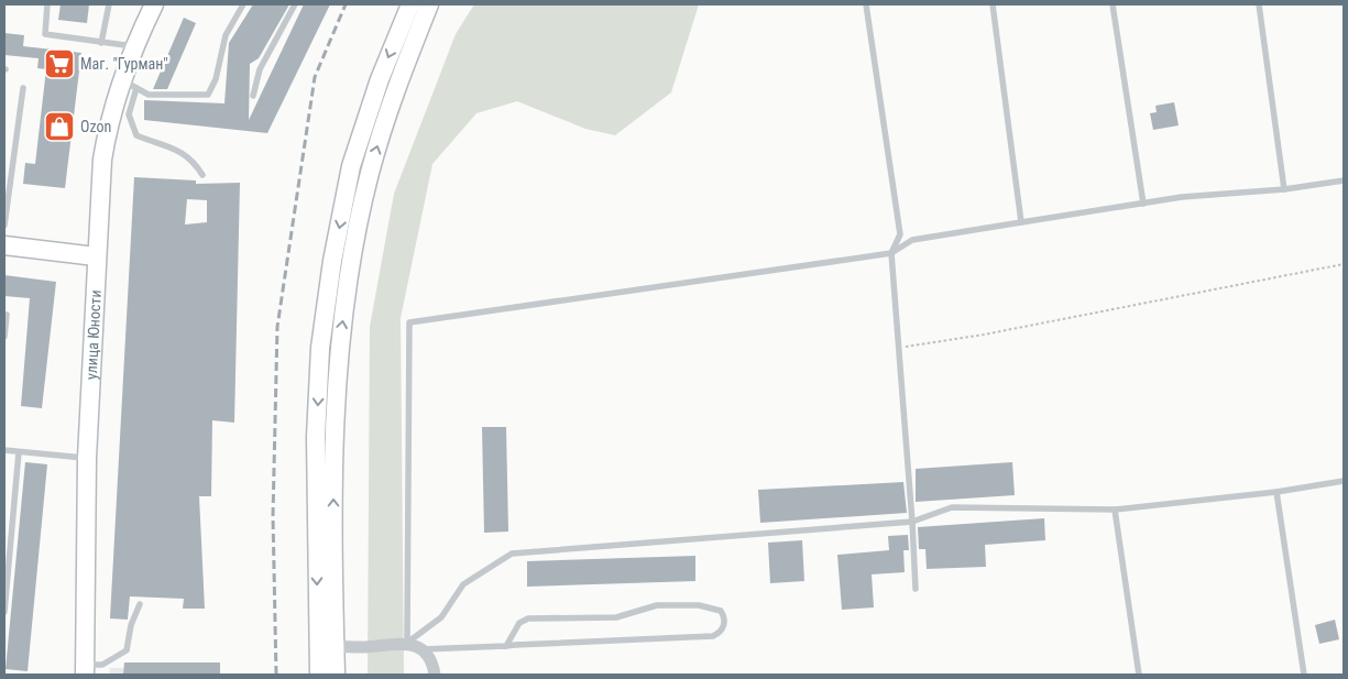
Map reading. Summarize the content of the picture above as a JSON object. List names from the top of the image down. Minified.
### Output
{"streets":{"main road":["улица Юности"]},"places":{"supermarket":["Маг. \"Гурман\""],"shop":["Ozon"]}}
